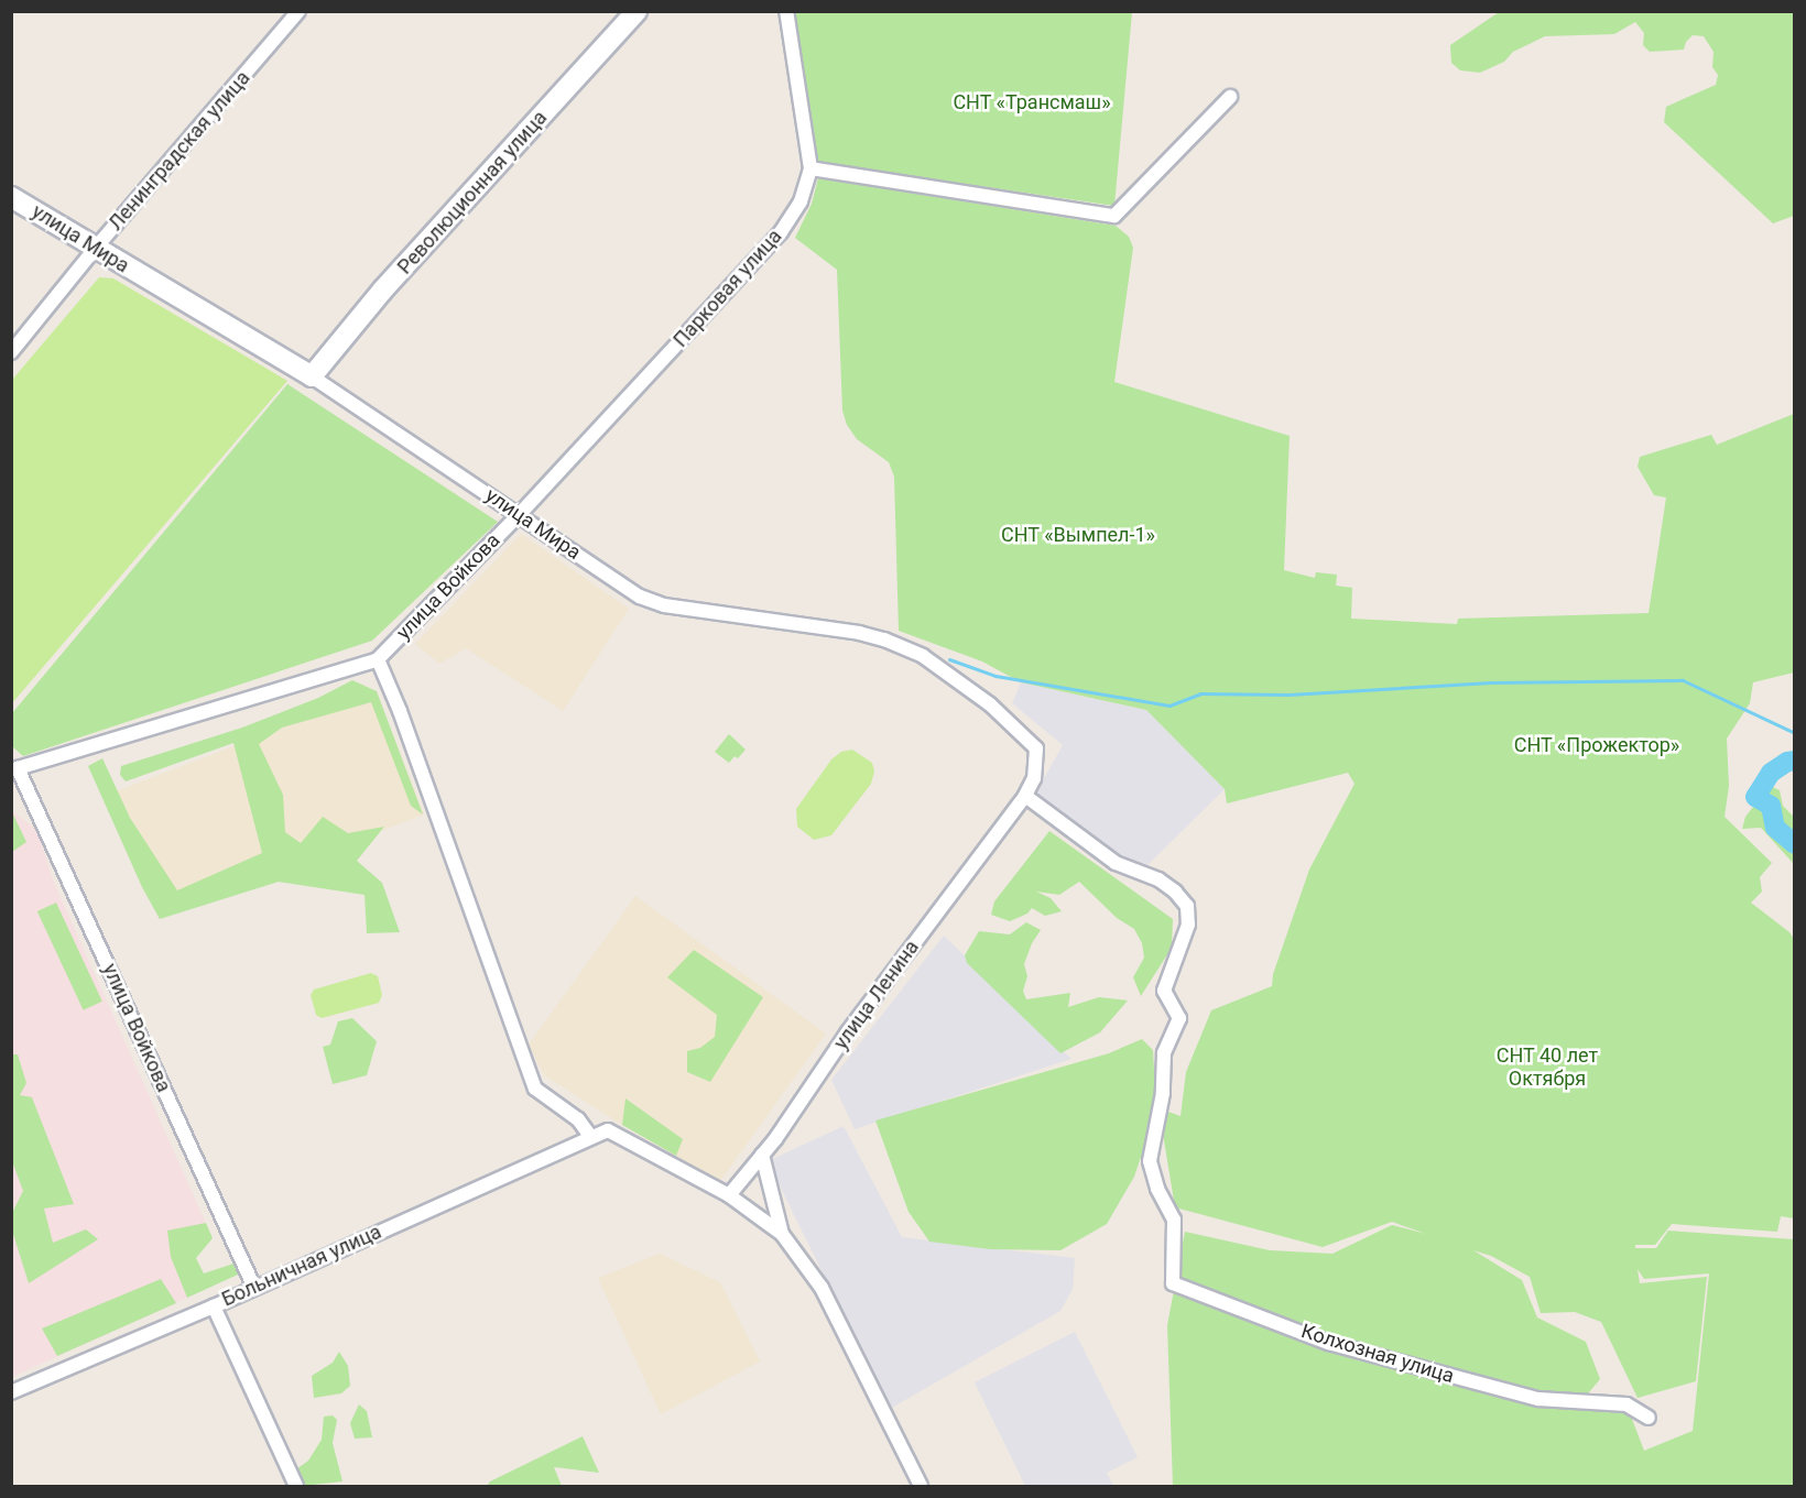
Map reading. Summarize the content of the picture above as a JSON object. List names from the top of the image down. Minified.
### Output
{"streets":{"street":["Ленинградская улица","Революционная улица","улица Мира","Парковая улица","улица Войкова","улица Ленина","Больничная улица","Колхозная улица"]},"crossings":[["Ленинградская улица","улица Мира"],["Революционная улица","улица Мира"],["улица Мира","Парковая улица"],["улица Мира","улица Войкова"],["улица Мира","улица Ленина"],["улица Мира","Колхозная улица"],["Парковая улица","улица Войкова"],["улица Войкова","Больничная улица"],["улица Ленина","Колхозная улица"]],"parks":["СНТ «Трансмаш»","СНТ «Вымпел-1»","СНТ «Прожектор»","СНТ 40 лет Октября"]}
